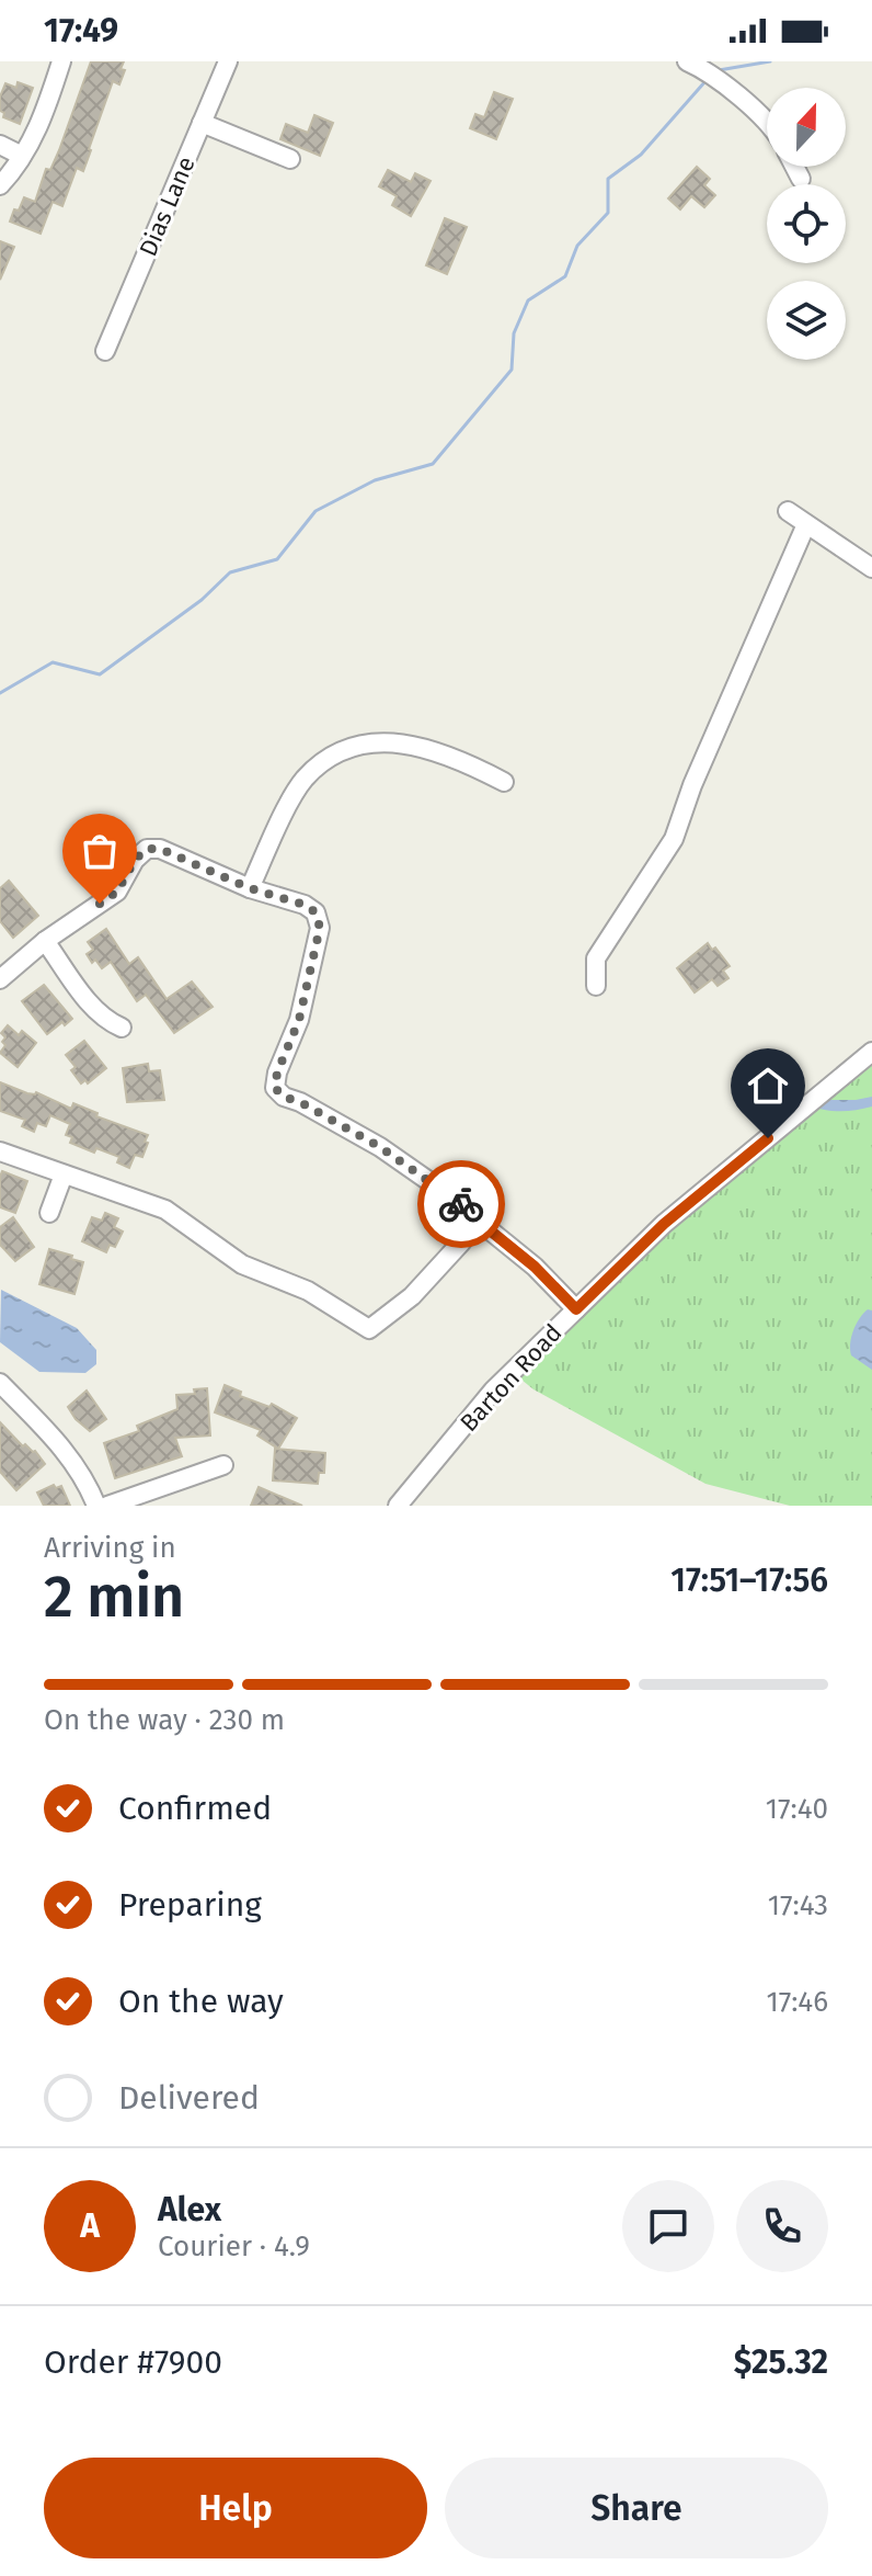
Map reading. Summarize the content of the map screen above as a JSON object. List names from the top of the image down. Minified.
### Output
{"streets":{"street":["Dias Lane","Barton Road"]},"north":"top","page":{"status":"17:49","heading":["2 min","Arriving in","17:51–17:56"],"panel":["Alex","Courier · 4.9","Order #7900","$25.32"],"bar":"On the way · 230 m","list":[["Confirmed","17:40"],["Preparing","17:43"],["On the way","17:46"],"Delivered"],"round":"A","buttons":["Help","Share"]}}
